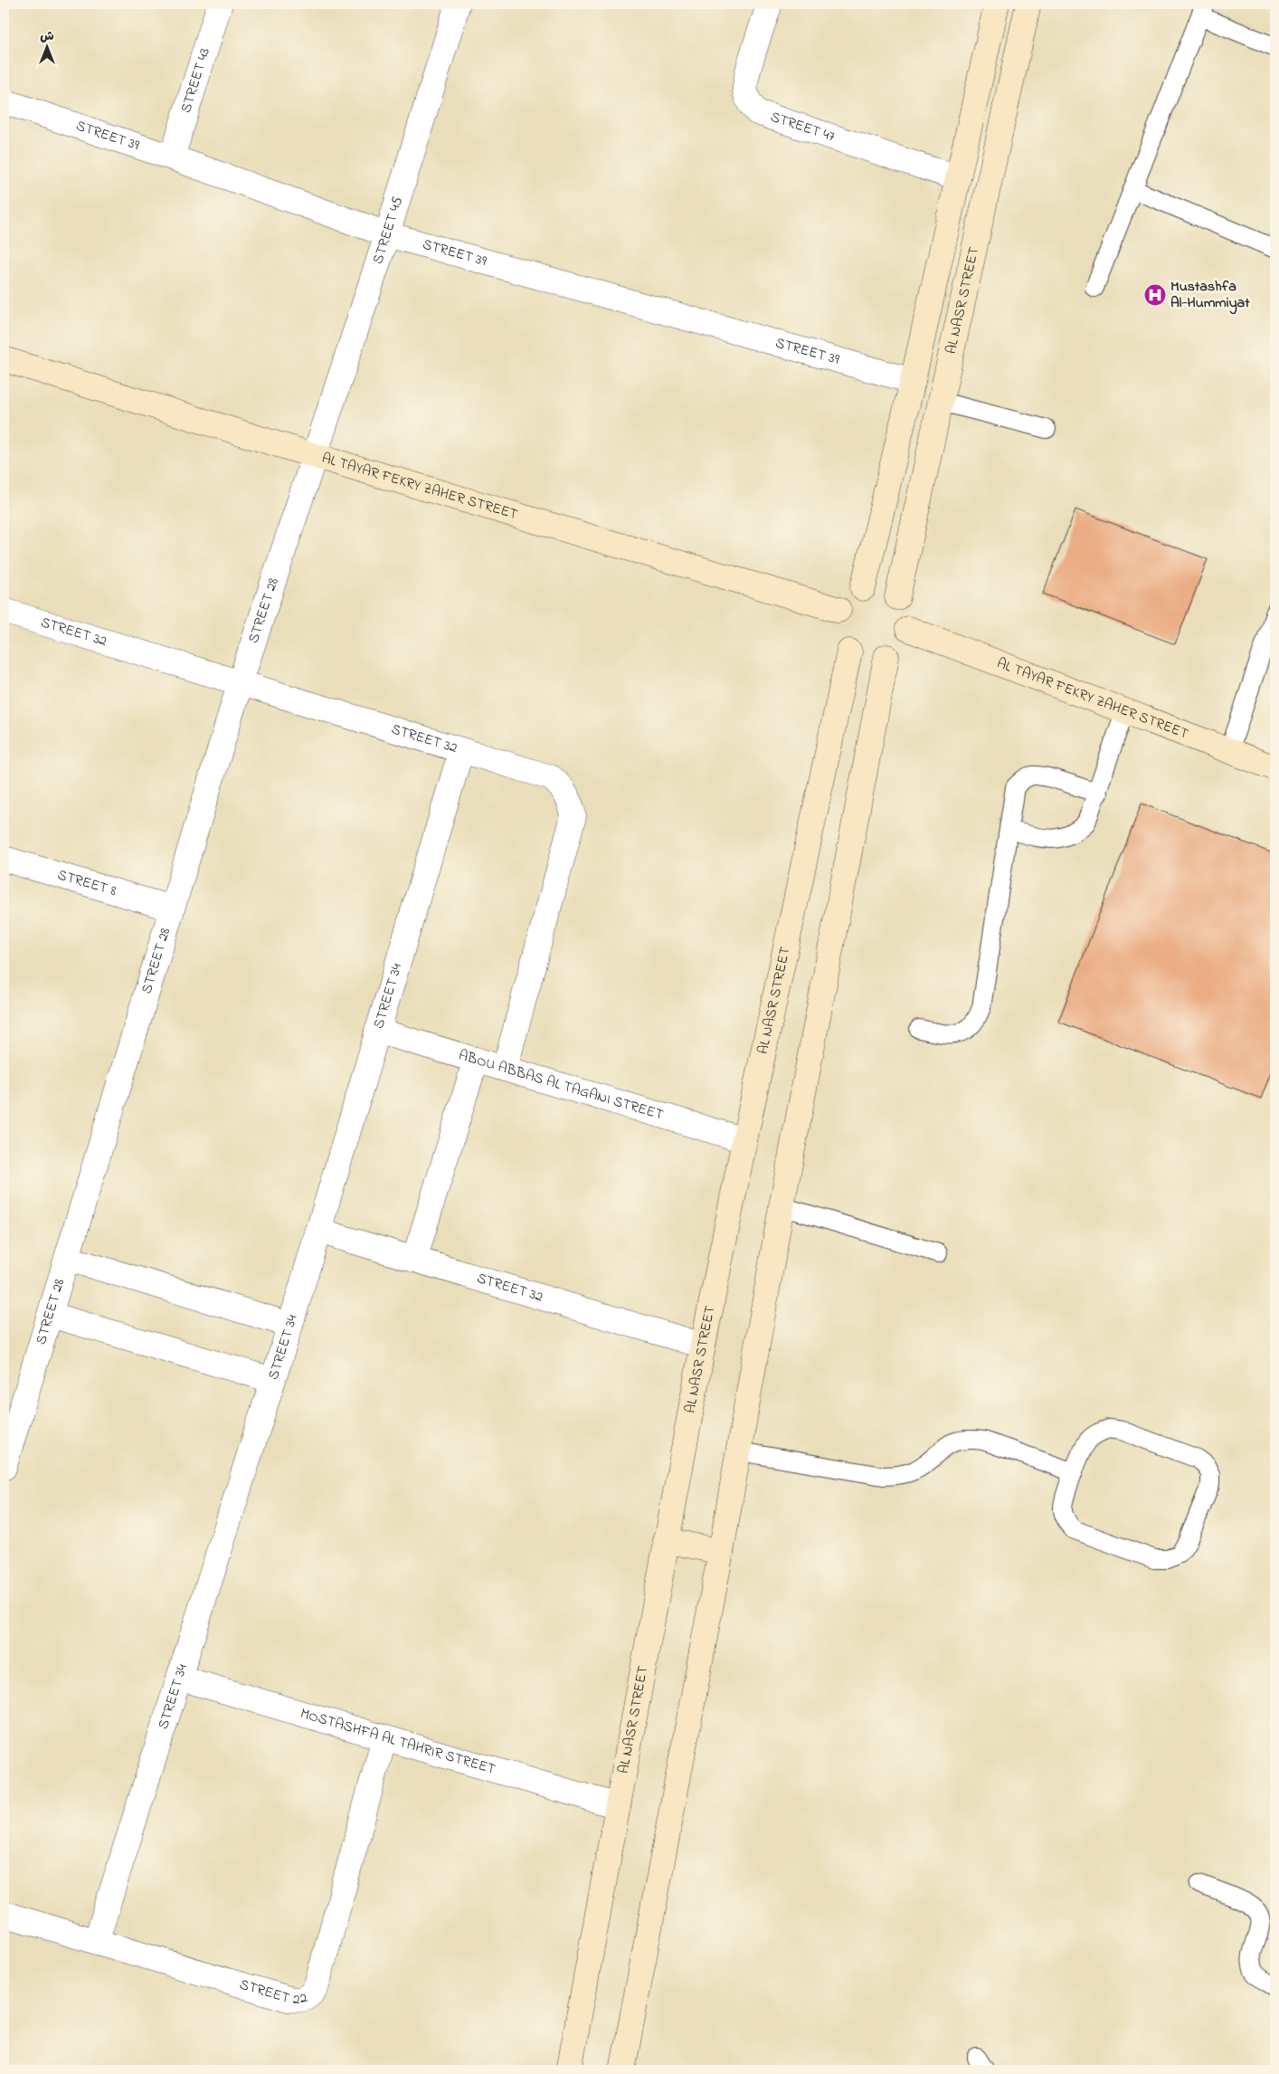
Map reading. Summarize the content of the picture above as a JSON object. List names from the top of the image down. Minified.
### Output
{"streets":{"main road":["AL NASR STREET","AL TAYAR FEKRY ZAHER STREET"],"street":["STREET 43","STREET 47","STREET 39","STREET 45","STREET 28","STREET 32","STREET 8","STREET 34","ABOU ABBAS AL TAGANI STREET","MOSTASHFA AL TAHRIR STREET","STREET 22"]},"crossings":[["STREET 43","STREET 39"],["STREET 39","STREET 45"],["STREET 45","AL TAYAR FEKRY ZAHER STREET"],["STREET 45","STREET 28"],["AL NASR STREET","AL TAYAR FEKRY ZAHER STREET"],["AL NASR STREET","STREET 32"],["AL NASR STREET","ABOU ABBAS AL TAGANI STREET"],["AL NASR STREET","MOSTASHFA AL TAHRIR STREET"],["AL TAYAR FEKRY ZAHER STREET","STREET 28"],["STREET 28","STREET 32"],["STREET 28","STREET 8"],["STREET 32","STREET 34"],["STREET 32","ABOU ABBAS AL TAGANI STREET"],["STREET 34","ABOU ABBAS AL TAGANI STREET"],["STREET 34","MOSTASHFA AL TAHRIR STREET"],["STREET 34","STREET 22"],["MOSTASHFA AL TAHRIR STREET","STREET 22"]],"places":{"hospital":["Mustashfa Al-Hummiyat"]},"north":"top"}
